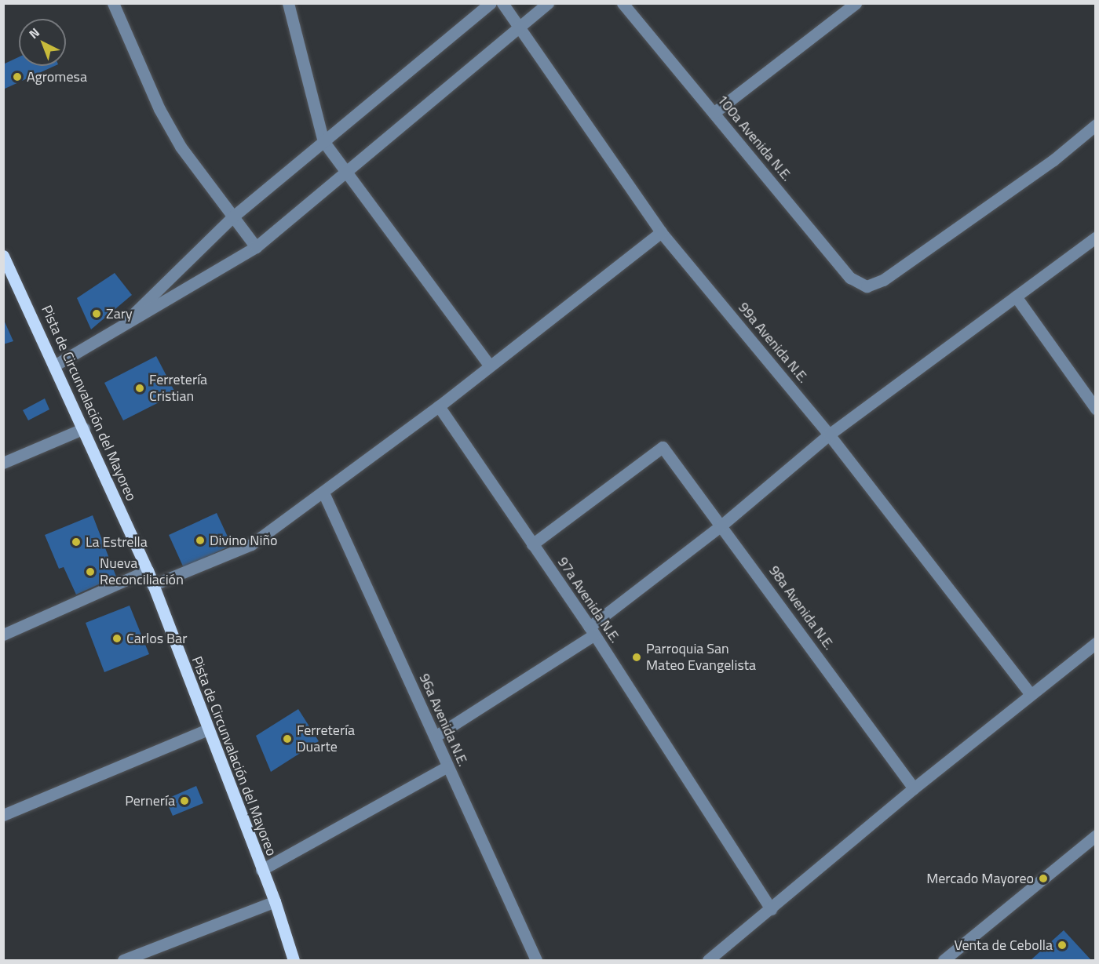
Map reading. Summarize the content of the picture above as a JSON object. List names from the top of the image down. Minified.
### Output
{"streets":{"main road":["Pista de Circunvalación del Mayoreo"],"street":["100a Avenida N.E.","99a Avenida N.E.","97a Avenida N.E.","98a Avenida N.E.","96a Avenida N.E."]},"crossings":[["97a Avenida N.E.","98a Avenida N.E."]],"places":["Agromesa","Zary","Ferretería Cristian","Divino Niño","La Estrella","Nueva Reconciliación","Carlos Bar","Parroquia San Mateo Evangelista","Ferretería Duarte","Pernería","Mercado Mayoreo","Venta de Cebolla"],"north":"top left"}
